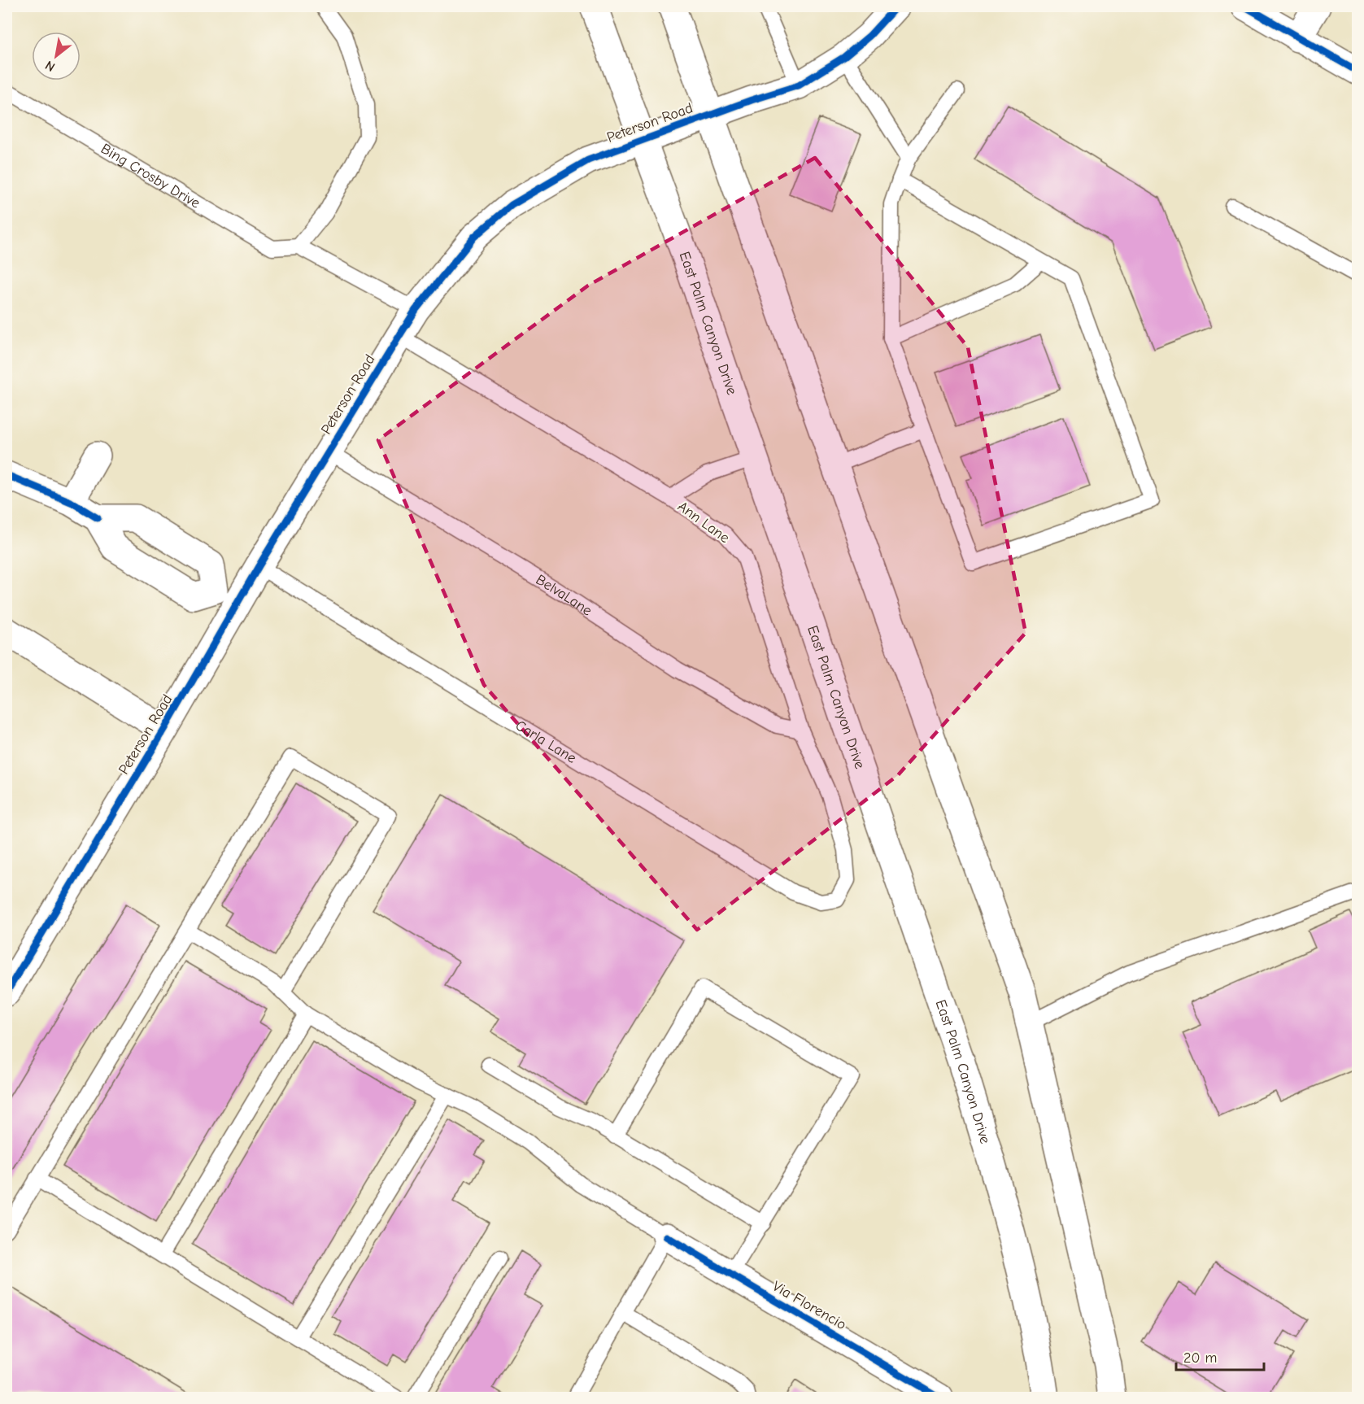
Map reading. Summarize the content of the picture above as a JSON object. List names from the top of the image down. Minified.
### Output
{"streets":{"main road":["Peterson Road","East Palm Canyon Drive","Via Florencio"],"lane":["Bing Crosby Drive","Ann Lane","BelvaLane","Carla Lane"]},"crossings":[["Peterson Road","East Palm Canyon Drive"],["Peterson Road","Ann Lane"],["Peterson Road","BelvaLane"],["Peterson Road","Carla Lane"],["Ann Lane","BelvaLane"],["Ann Lane","Carla Lane"]],"scale_bar":"20 m","north":"bottom left"}
